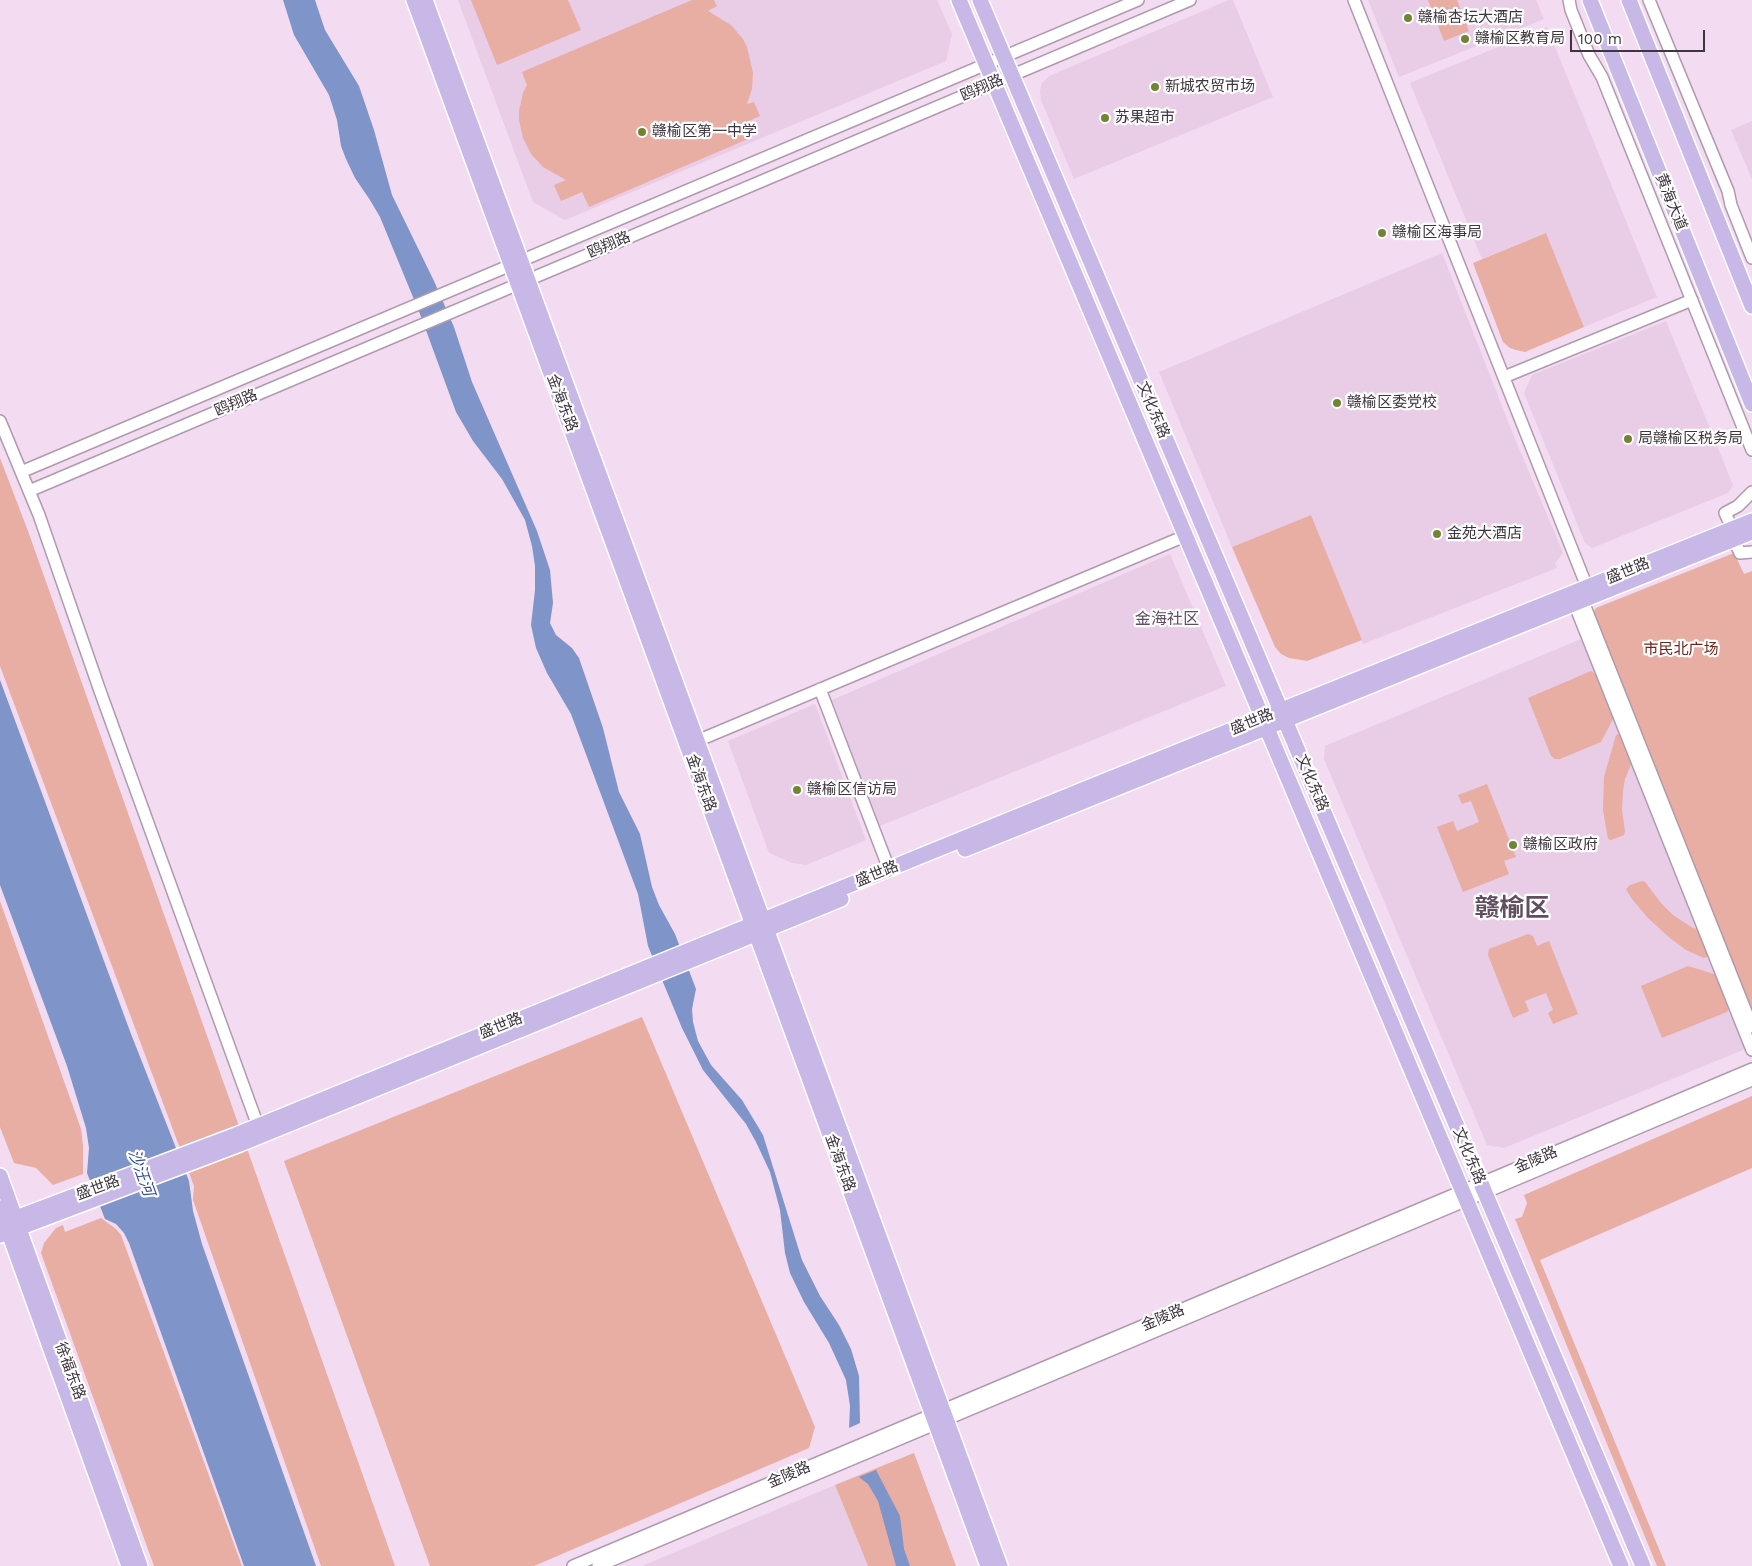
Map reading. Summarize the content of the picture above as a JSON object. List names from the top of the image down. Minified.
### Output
{"streets":{"main road":["黄海大道","金海东路","文化东路","盛世路","徐福东路"],"street":["鸥翔路","金陵路"]},"crossings":[["鸥翔路","金海东路"],["鸥翔路","文化东路"],["金海东路","盛世路"],["金海东路","金陵路"],["文化东路","盛世路"],["文化东路","金陵路"],["盛世路","徐福东路"]],"districts":["金海社区","赣榆区"],"water":["沙汪河"],"parks":["市民北广场"],"places":["赣榆杏坛大酒店","赣榆区教育局","新城农贸市场","苏果超市","赣榆区第一中学","赣榆区海事局","赣榆区委党校","局赣榆区税务局","金苑大酒店","赣榆区信访局","赣榆区政府"],"scale_bar":"100 m"}
